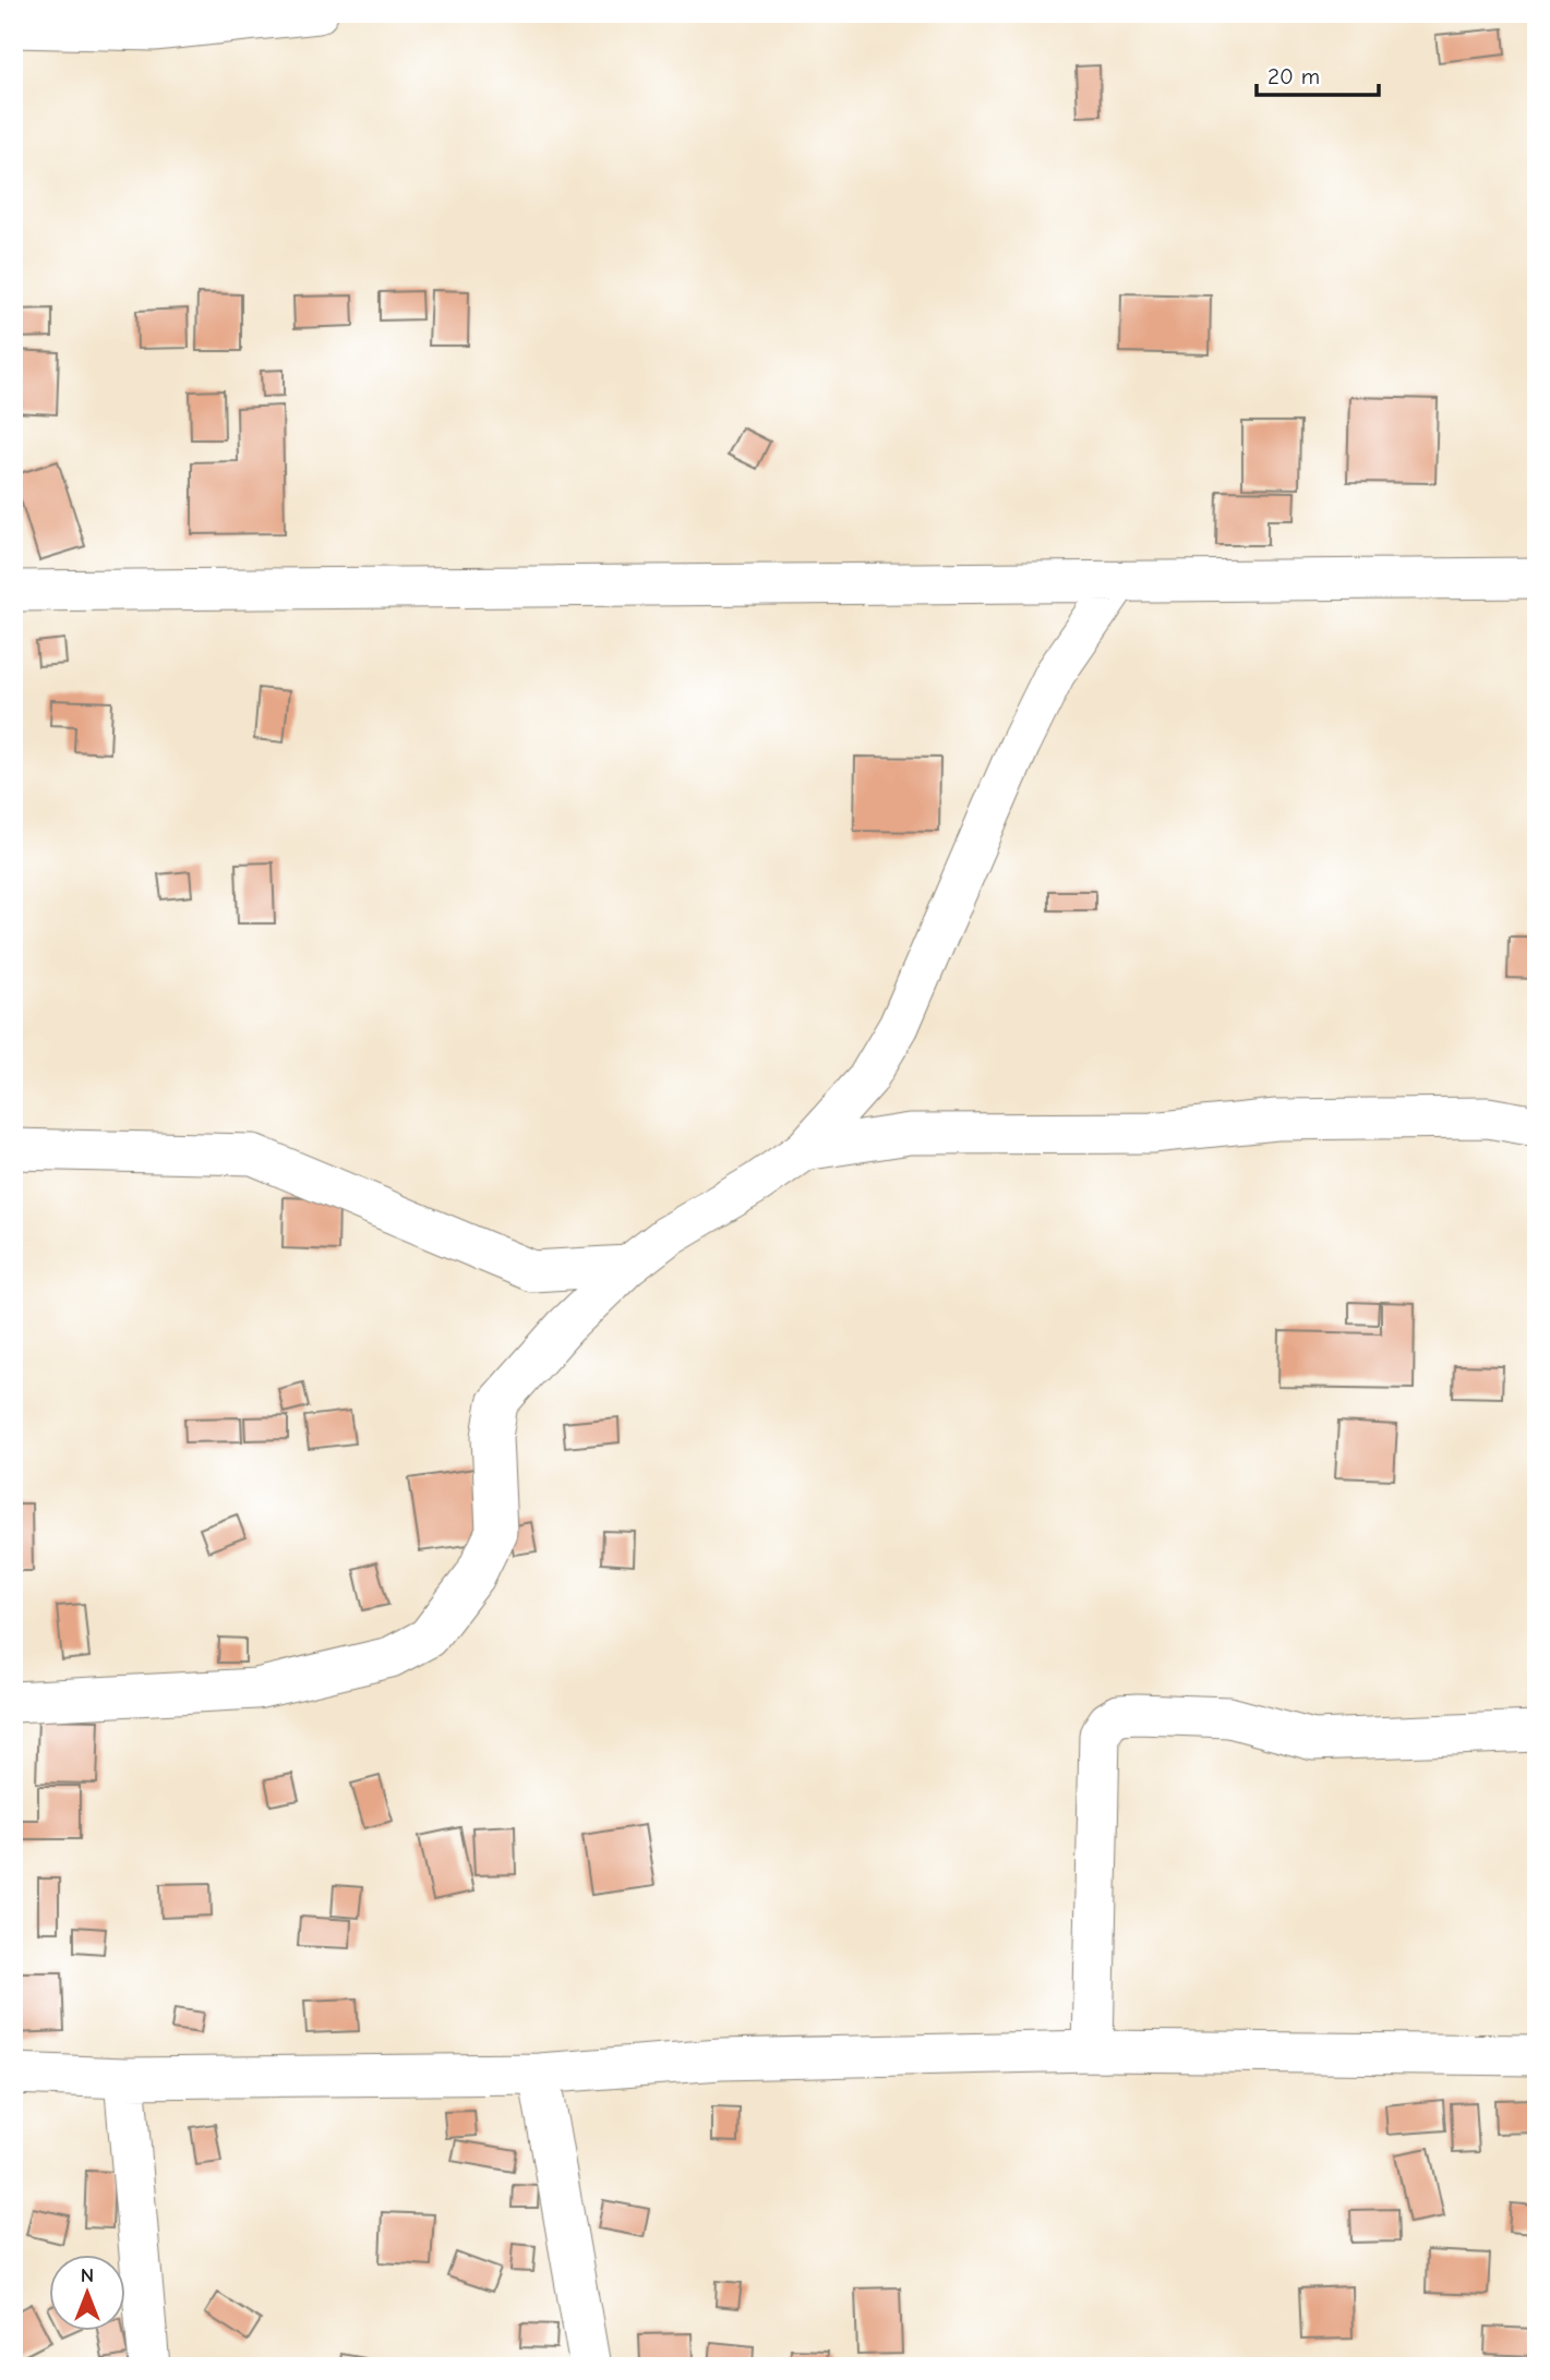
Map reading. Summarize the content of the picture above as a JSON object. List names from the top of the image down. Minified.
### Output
{"scale_bar":"20 m","north":"top"}
